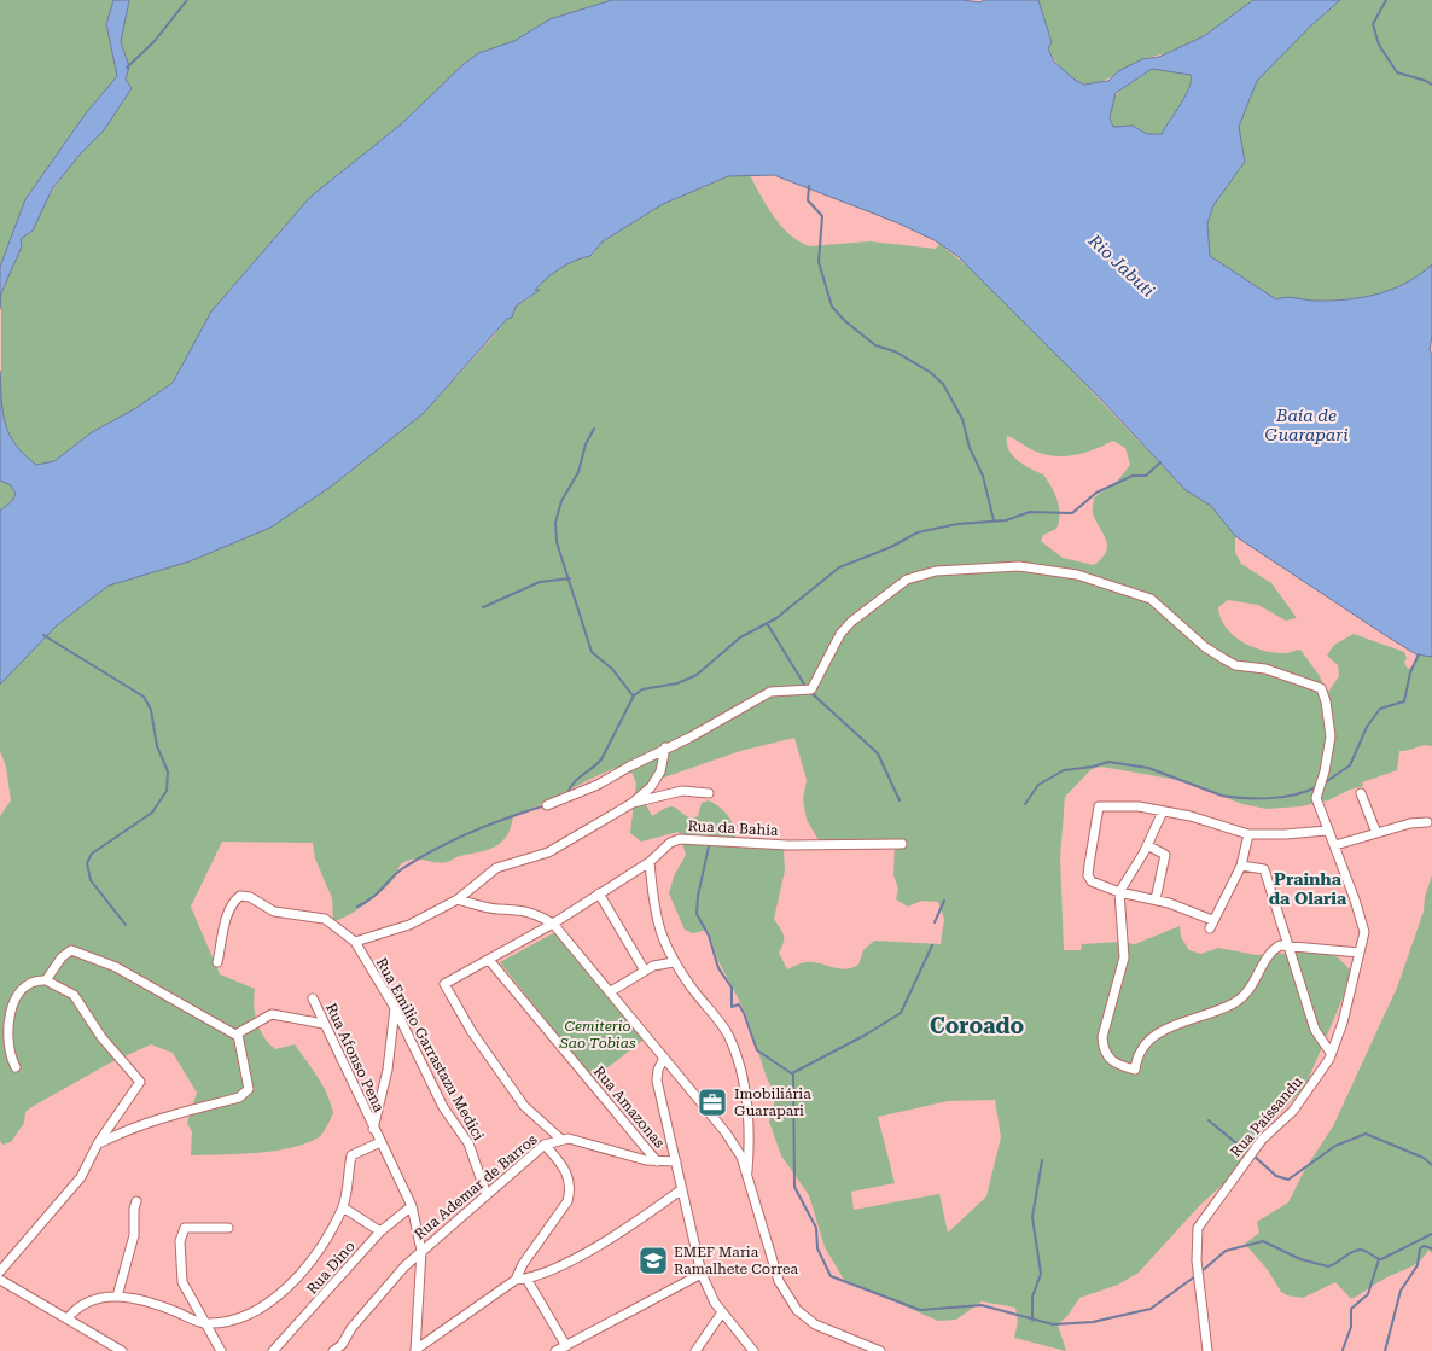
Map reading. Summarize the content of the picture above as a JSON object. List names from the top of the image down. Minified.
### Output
{"streets":{"street":["Rua da Bahia","Rua Emilio Garrastazu Medici","Rua Afonso Pena","Rua Amazonas","Rua Paíssandu","Rua Ademar de Barros","Rua Dino"]},"crossings":[["Rua da Bahia","Rua Amazonas"],["Rua da Bahia","Rua Ademar de Barros"],["Rua Emilio Garrastazu Medici","Rua Afonso Pena"],["Rua Emilio Garrastazu Medici","Rua Ademar de Barros"],["Rua Afonso Pena","Rua Ademar de Barros"],["Rua Afonso Pena","Rua Dino"],["Rua Amazonas","Rua Ademar de Barros"]],"districts":["Prainha da Olaria","Coroado"],"water":["Rio Jabuti","Baía de Guarapari"],"parks":["Cemiterio Sao Tobias"],"places":{"office":["Imobiliária Guarapari"],"school or university":["EMEF Maria Ramalhete Correa"]}}
